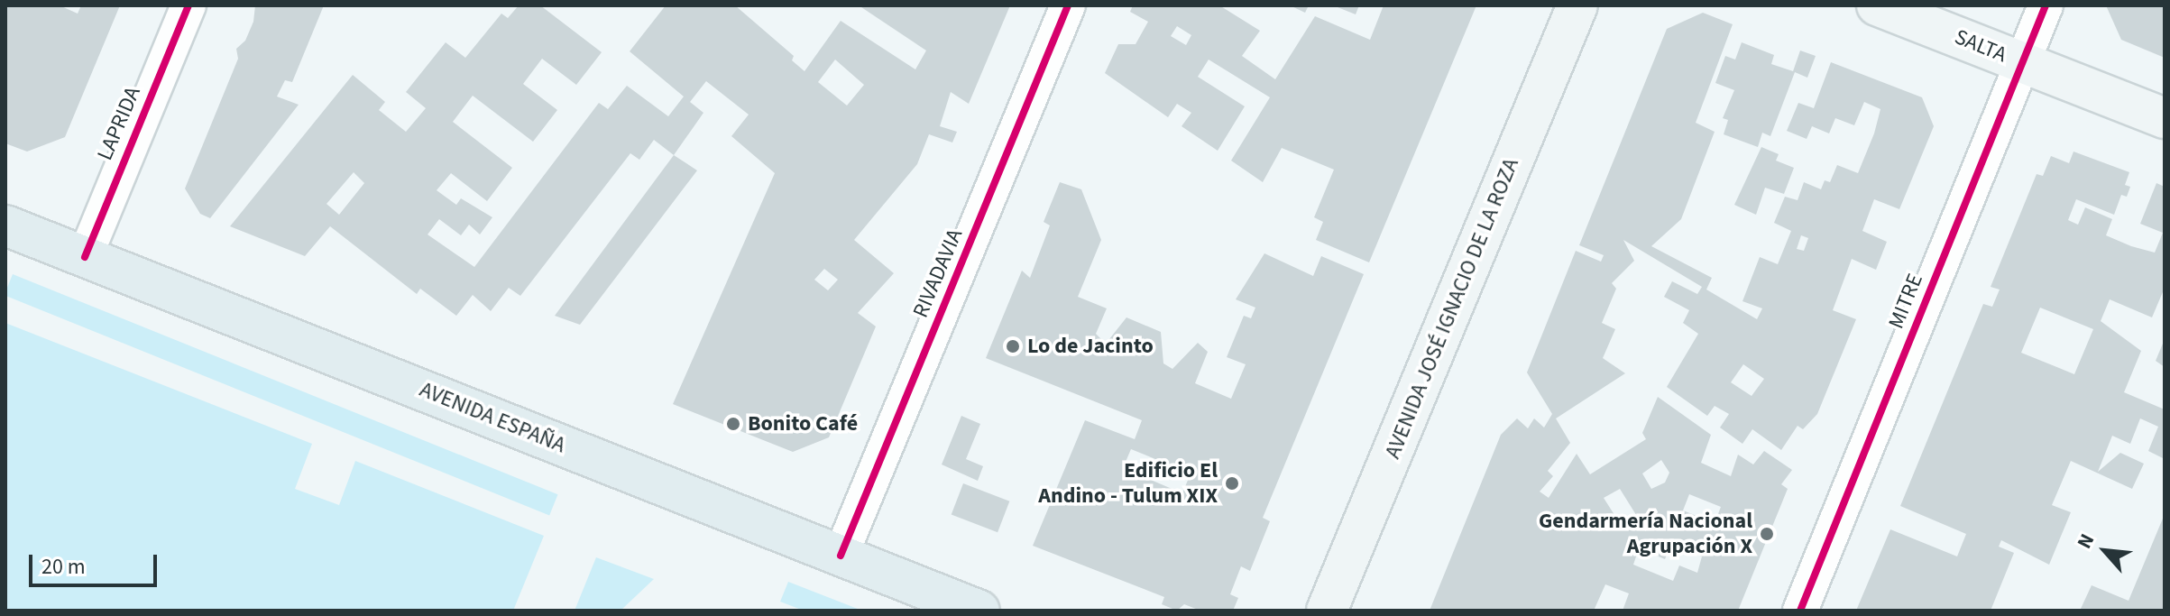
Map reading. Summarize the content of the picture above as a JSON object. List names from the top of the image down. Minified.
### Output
{"streets":{"main road":["SALTA","AVENIDA JOSÉ IGNACIO DE LA ROZA","AVENIDA ESPAÑA"],"street":["LAPRIDA","RIVADAVIA","MITRE"]},"crossings":[["SALTA","MITRE"],["LAPRIDA","AVENIDA ESPAÑA"],["RIVADAVIA","AVENIDA ESPAÑA"]],"places":["Lo de Jacinto","Bonito Café","Edificio El Andino - Tulum XIX","Gendarmería Nacional Agrupación X"],"scale_bar":"20 m","north":"top left"}
